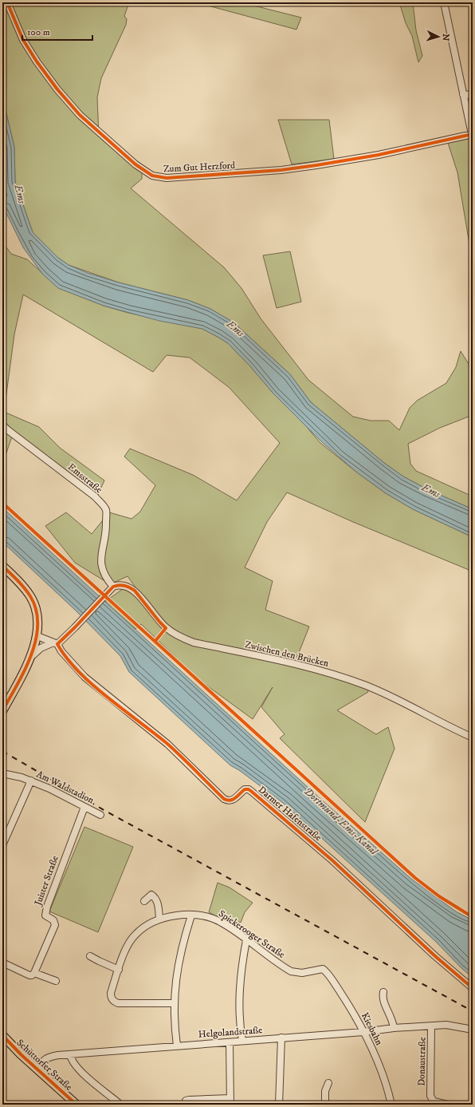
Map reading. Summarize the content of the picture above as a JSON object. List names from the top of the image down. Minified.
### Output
{"streets":{"main road":["Schüttorfer Straße"],"street":["Zum Gut Herzford","Emsstraße","Zwischen den Brücken","Am Waldstadion","Darmer Hafenstraße","Juister Straße","Spiekerooger Straße","Kiesbahn","Helgolandstraße","Donaustraße"]},"crossings":[["Emsstraße","Zwischen den Brücken"],["Am Waldstadion","Juister Straße"],["Spiekerooger Straße","Kiesbahn"],["Kiesbahn","Helgolandstraße"],["Helgolandstraße","Donaustraße"],["Helgolandstraße","Schüttorfer Straße"]],"water":["Ems","Dortmund-Ems-Kanal"],"scale_bar":"100 m","north":"right"}
